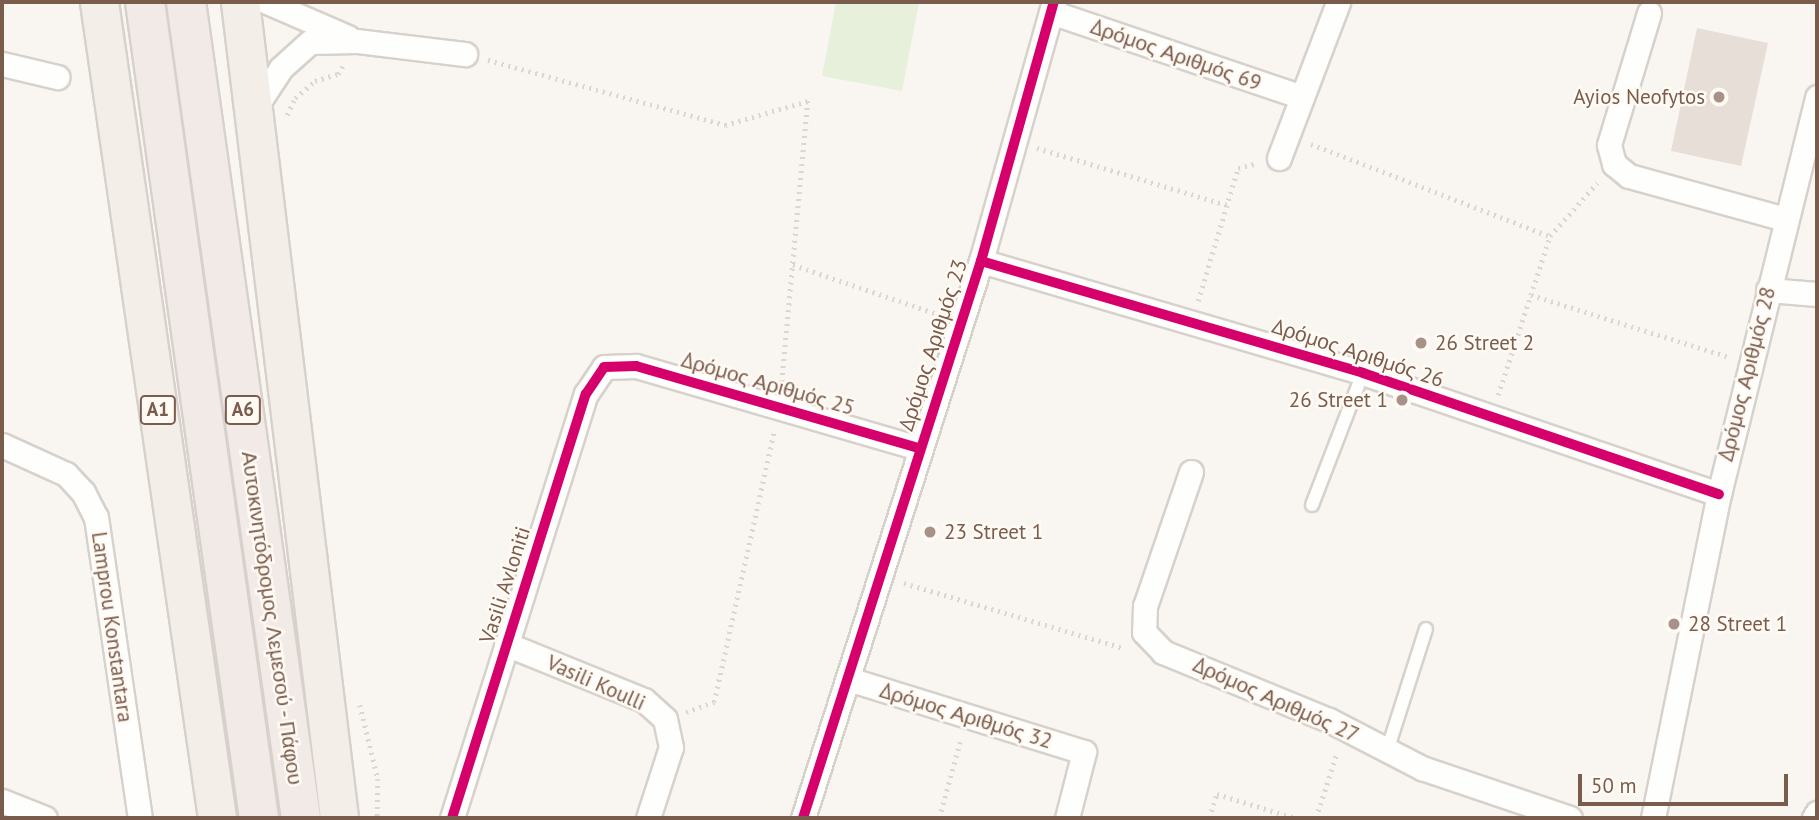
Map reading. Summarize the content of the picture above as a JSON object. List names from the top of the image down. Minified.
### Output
{"streets":{"highway":["A6","Αυτοκινητόδρομος Λεμεσού - Πάφου"],"main road":["A1"],"street":["Δρόμος Αριθμός 69","Δρόμος Αριθμός 23","Δρόμος Αριθμός 26","Δρόμος Αριθμός 28","Δρόμος Αριθμός 25","Vasili Avloniti","Lamprou Konstantara","Vasili Koulli","Δρόμος Αριθμός 27","Δρόμος Αριθμός 32"]},"crossings":[["Δρόμος Αριθμός 69","Δρόμος Αριθμός 23"],["Δρόμος Αριθμός 23","Δρόμος Αριθμός 26"],["Δρόμος Αριθμός 23","Δρόμος Αριθμός 25"],["Δρόμος Αριθμός 23","Δρόμος Αριθμός 32"],["Δρόμος Αριθμός 26","Δρόμος Αριθμός 28"],["Δρόμος Αριθμός 25","Vasili Avloniti"],["Vasili Avloniti","Vasili Koulli"]],"places":["Ayios Neofytos","26 Street 2","26 Street 1","23 Street 1","28 Street 1"],"scale_bar":"50 m"}
